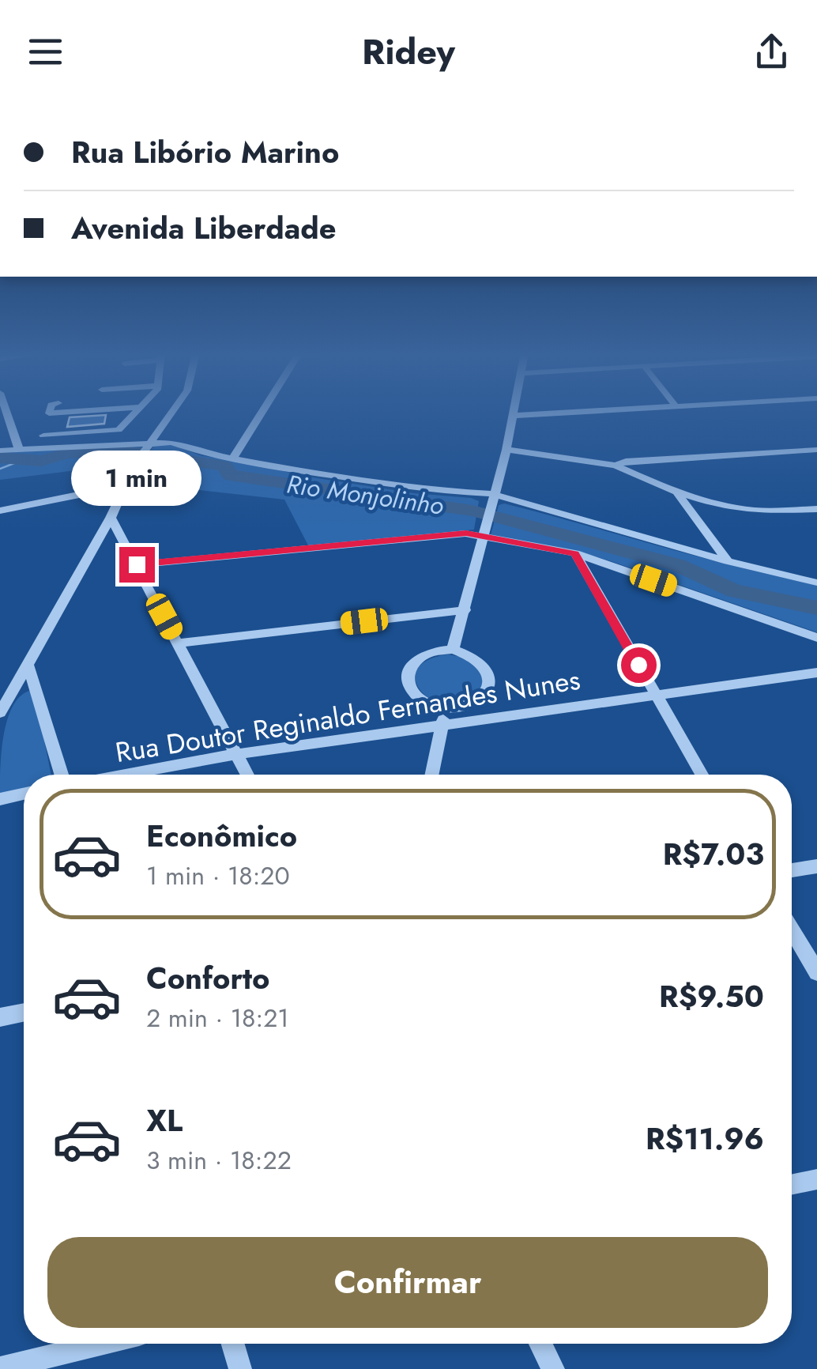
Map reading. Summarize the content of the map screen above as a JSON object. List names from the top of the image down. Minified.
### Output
{"streets":{"street":["Rua Doutor Reginaldo Fernandes Nunes"]},"water":["Rio Monjolinho"],"page":{"header":"Ridey","banner":["Rua Libório Marino","Avenida Liberdade"],"bubble":"1 min","list":[{"name":"Econômico","note":"1 min · 18:20","value":"R$7.03"},{"name":"Conforto","note":"2 min · 18:21","value":"R$9.50"},{"name":"XL","note":"3 min · 18:22","value":"R$11.96"}],"buttons":"Confirmar"}}
